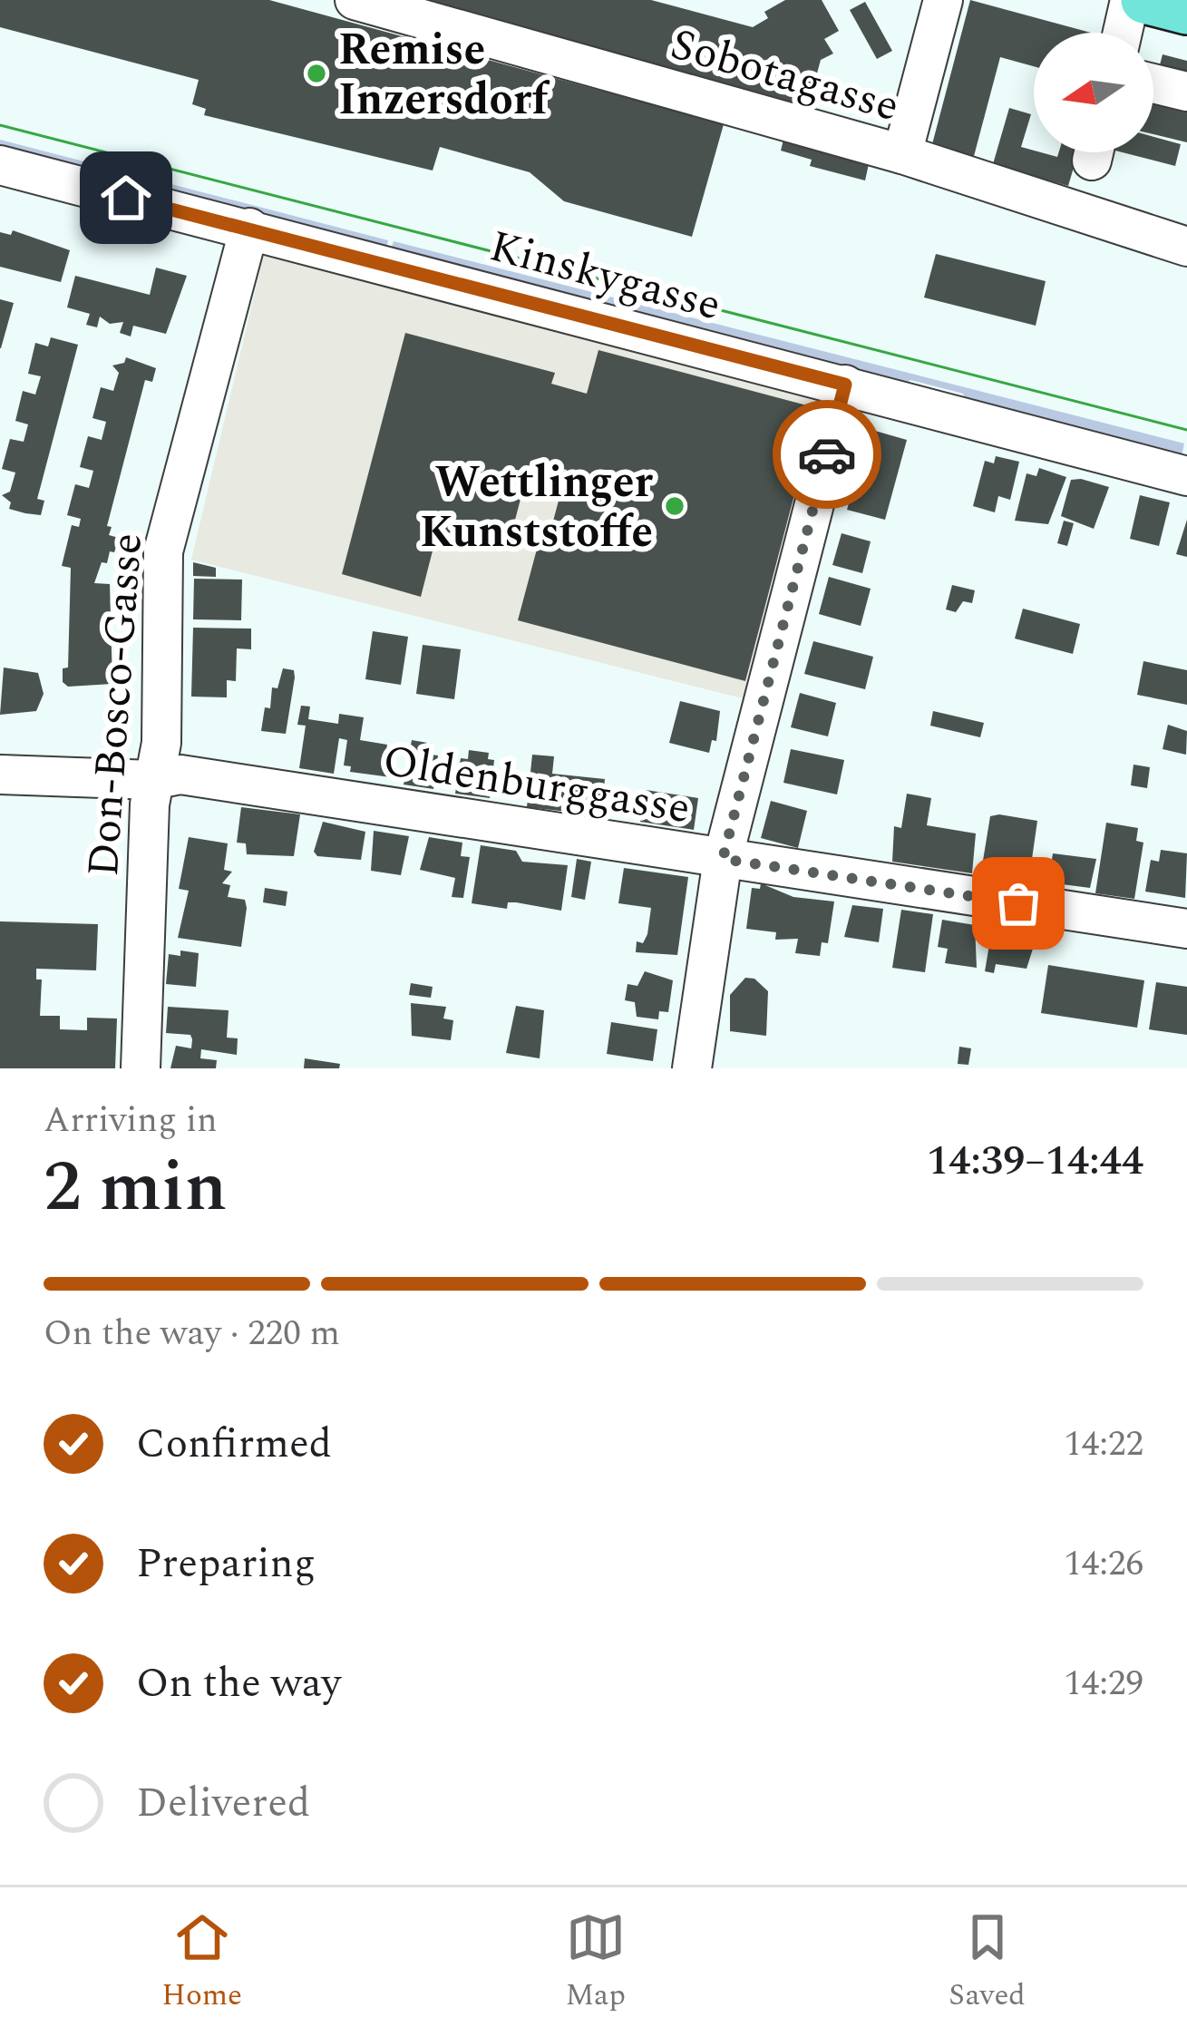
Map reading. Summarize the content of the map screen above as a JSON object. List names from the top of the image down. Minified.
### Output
{"streets":{"street":["Sobotagasse","Kinskygasse","Don-Bosco-Gasse","Oldenburggasse"]},"crossings":[["Kinskygasse","Don-Bosco-Gasse"],["Don-Bosco-Gasse","Oldenburggasse"]],"places":["Remise Inzersdorf","Wettlinger Kunststoffe"],"north":"left","page":{"heading":["2 min","Arriving in","14:39–14:44"],"bar":"On the way · 220 m","list":[["Confirmed","14:22"],["Preparing","14:26"],["On the way","14:29"],"Delivered"],"tabs":["Home","Map","Saved"]}}
